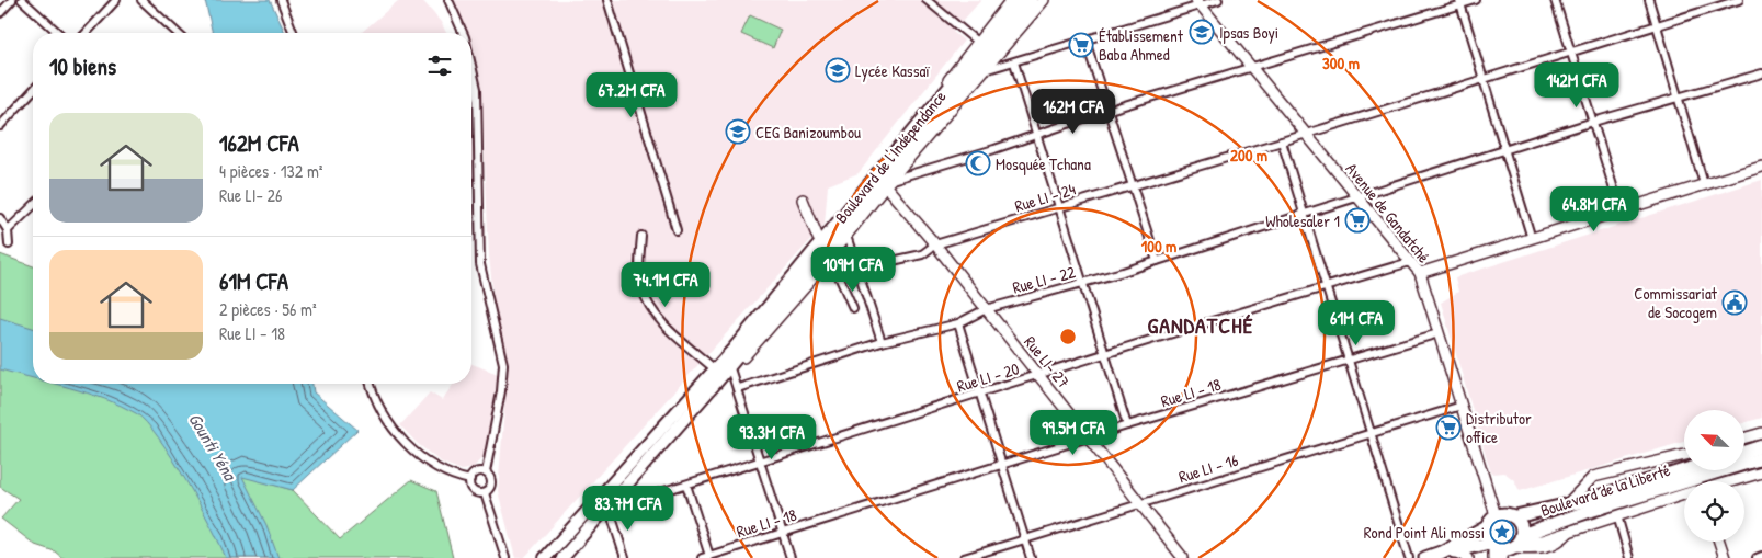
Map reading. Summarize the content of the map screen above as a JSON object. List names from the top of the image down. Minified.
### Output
{"streets":{"highway":["Boulevard de la Liberté"],"main road":["Boulevard de l'Indépendance"],"street":["Rue LI - 24","Avenue de Gandatché","Rue LI - 22","Rue LI- 27","Rue LI - 20","Rue LI - 18","Rue LI - 16"]},"crossings":[["Boulevard de l'Indépendance","Rue LI- 27"],["Boulevard de l'Indépendance","Rue LI - 20"],["Rue LI - 24","Avenue de Gandatché"],["Rue LI - 24","Rue LI- 27"],["Avenue de Gandatché","Rue LI - 22"],["Avenue de Gandatché","Rue LI - 20"],["Avenue de Gandatché","Rue LI - 18"],["Avenue de Gandatché","Rue LI - 16"],["Avenue de Gandatché","Boulevard de la Liberté"],["Rue LI - 22","Rue LI- 27"],["Rue LI- 27","Rue LI - 20"],["Rue LI- 27","Rue LI - 18"],["Rue LI- 27","Rue LI - 16"]],"districts":["GANDATCHÉ"],"water":["Gounti Yéna"],"places":{"school or university":["Ipsas Boyi","Lycée Kassaï","CEG Banizoumbou"],"supermarket":["Établissement Baba Ahmed","Wholesaler 1","Distributor office"],"mosque":["Mosquée Tchana"],"public building":["Commissariat de Socogem"],"place":["Rond Point Ali mossi"]},"north":"top left","page":{"heading":"10 biens","price":["142M CFA","67.2M CFA","162M CFA","64.8M CFA","109M CFA","74.1M CFA","61M CFA","99.5M CFA","93.3M CFA","83.7M CFA"],"list":[{"name":"162M CFA","note":"4 pièces · 132 m² · Rue LI- 26"},{"name":"61M CFA","note":"2 pièces · 56 m² · Rue LI - 18"}]},"rings":["300 m","200 m","100 m"]}
